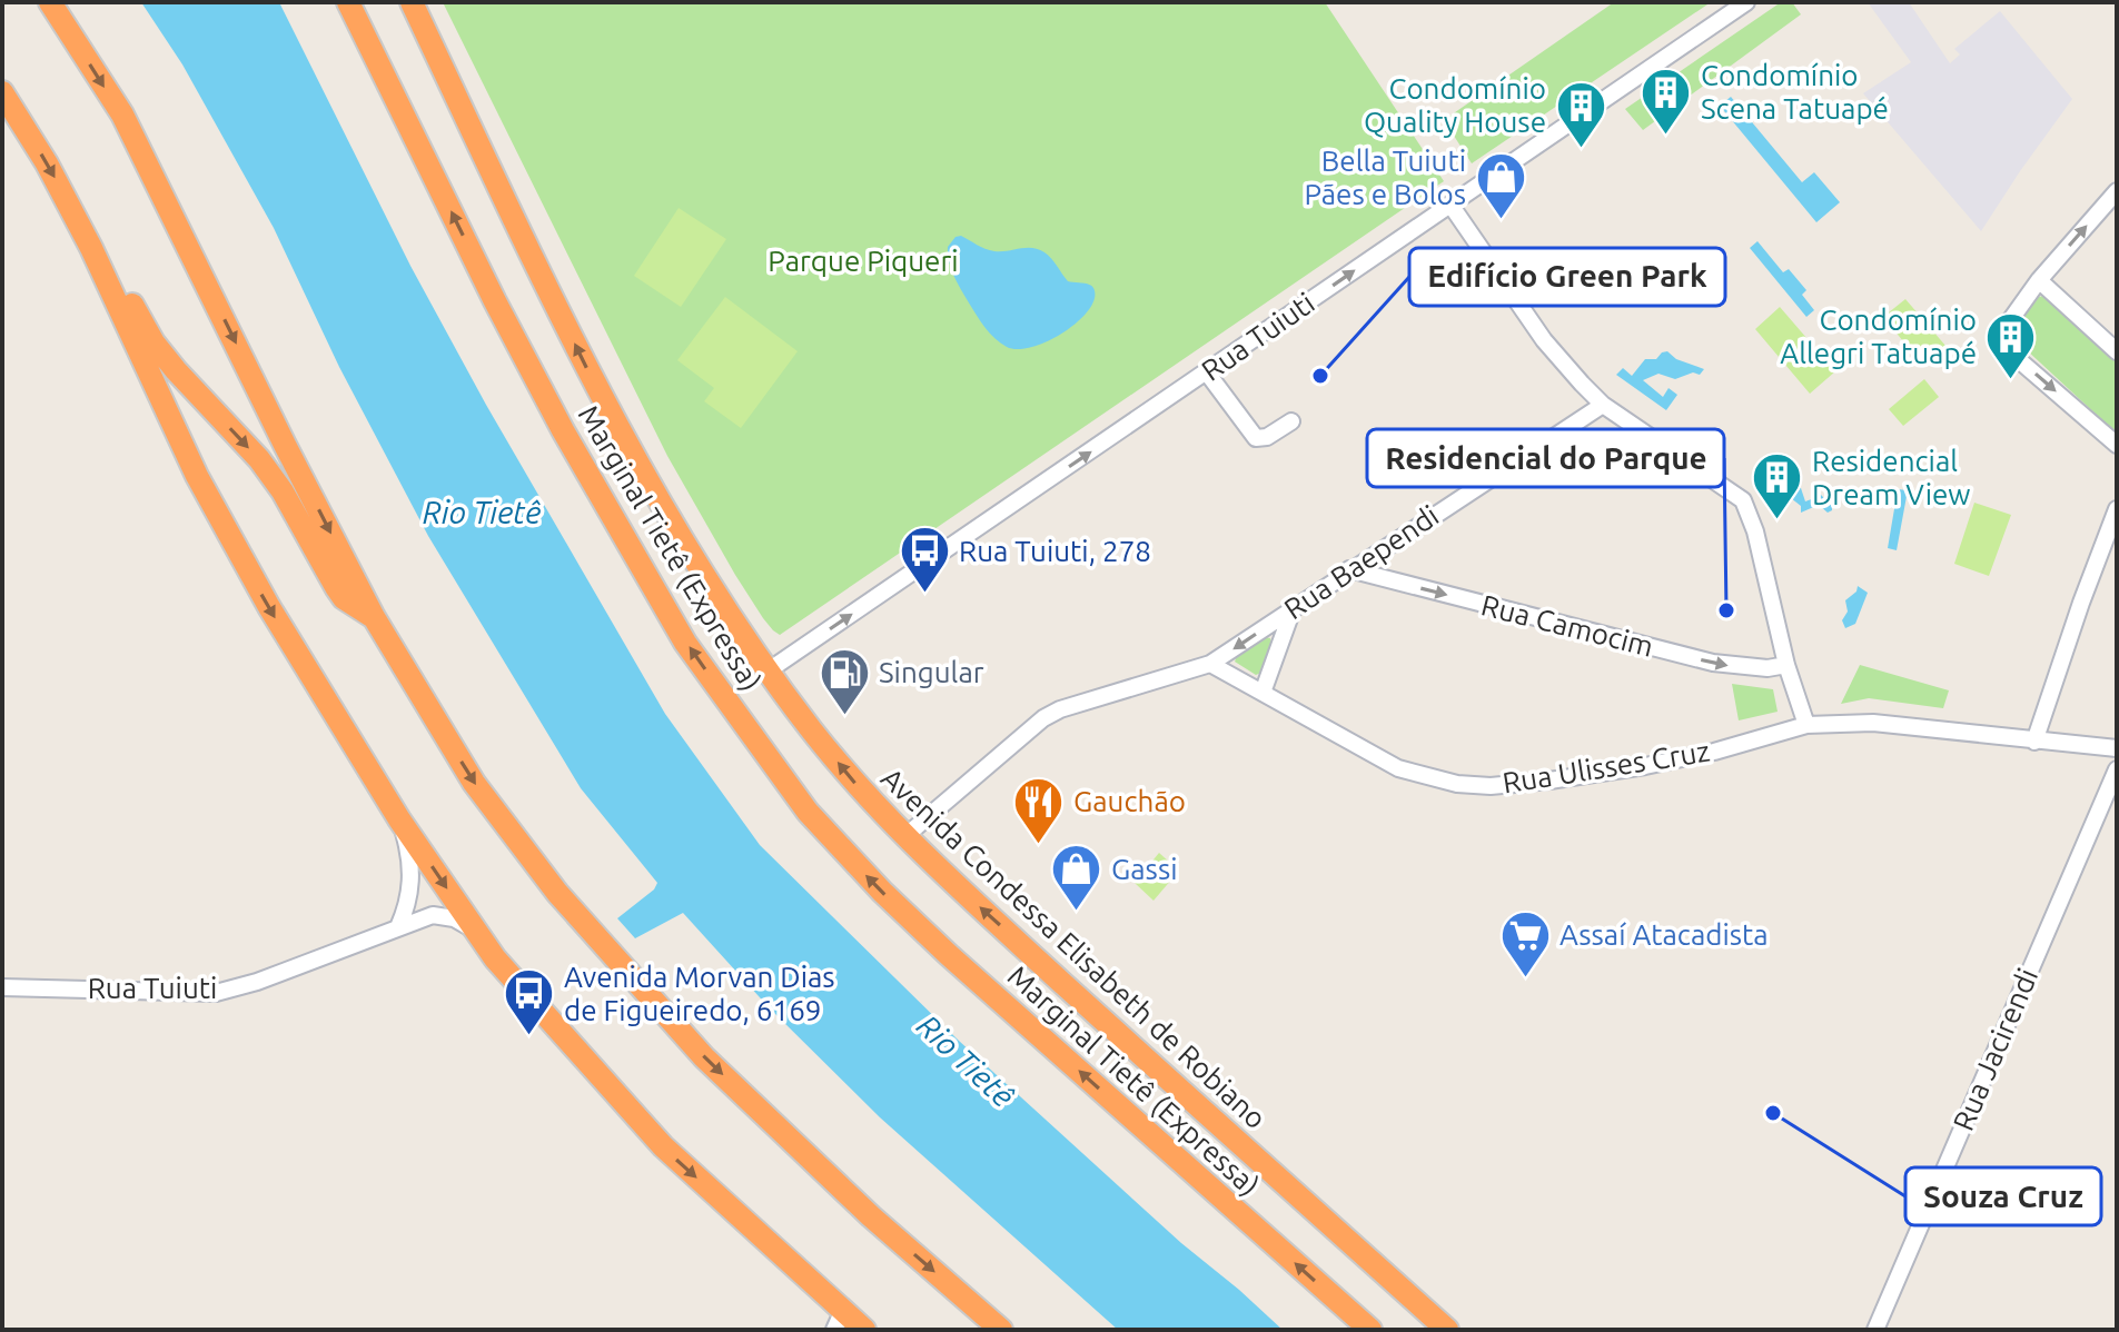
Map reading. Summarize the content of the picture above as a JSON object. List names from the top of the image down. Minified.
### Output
{"streets":{"highway":["Marginal Tietê (Expressa)","Avenida Condessa Elisabeth de Robiano"],"street":["Rua Tuiuti","Rua Baependi","Rua Camocim","Rua Ulisses Cruz","Rua Jacirendi"]},"crossings":[["Rua Tuiuti","Avenida Condessa Elisabeth de Robiano"],["Rua Baependi","Rua Camocim"],["Rua Baependi","Rua Ulisses Cruz"]],"one_way":["Rua Tuiuti","Marginal Tietê (Expressa)","Rua Camocim","Avenida Condessa Elisabeth de Robiano"],"water":["Rio Tietê"],"parks":["Parque Piqueri"],"places":{"building":["Condomínio Scena Tatuapé","Condomínio Quality House","Condomínio Allegri Tatuapé","Residencial Dream View"],"shop":["Bella Tuiuti Pães e Bolos","Gassi"],"other":["Edifício Green Park","Residencial do Parque","Souza Cruz"],"bus stop":["Rua Tuiuti, 278","Avenida Morvan Dias de Figueiredo, 6169"],"fuel station":["Singular"],"restaurant":["Gauchão"],"supermarket":["Assaí Atacadista"]}}
